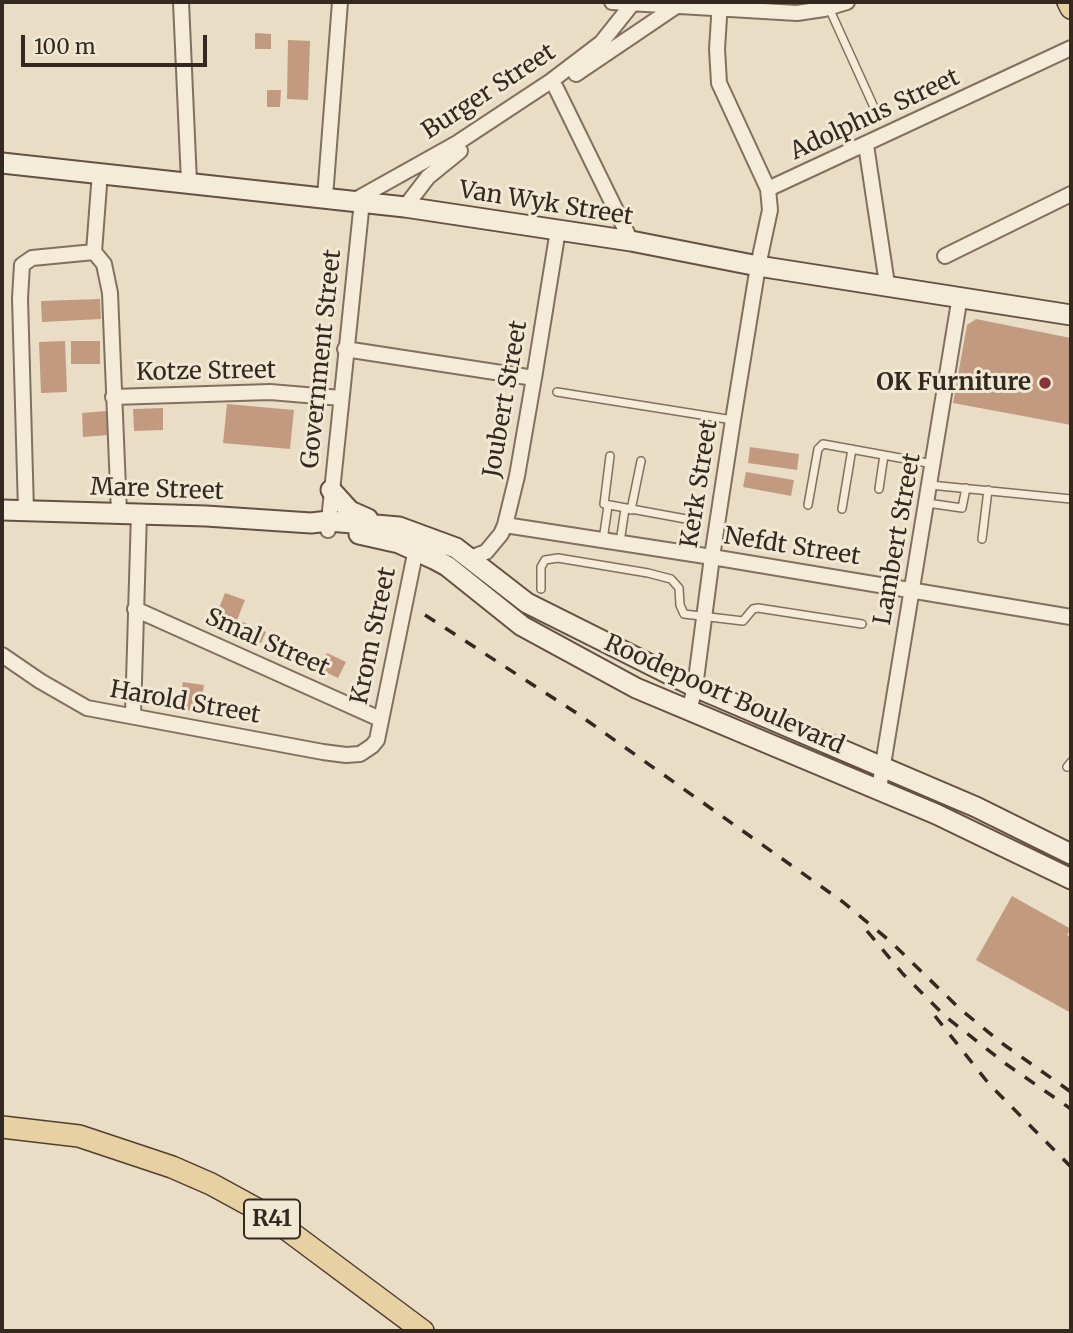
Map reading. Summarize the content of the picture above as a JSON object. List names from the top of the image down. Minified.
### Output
{"streets":{"main road":["R41"],"street":["Burger Street","Adolphus Street","Van Wyk Street","Government Street","Kotze Street","Joubert Street","Kerk Street","Mare Street","Lambert Street","Nefdt Street","Krom Street","Smal Street","Roodepoort Boulevard","Harold Street"]},"crossings":[["Burger Street","Van Wyk Street"],["Burger Street","Government Street"],["Van Wyk Street","Government Street"],["Van Wyk Street","Joubert Street"],["Van Wyk Street","Kerk Street"],["Van Wyk Street","Lambert Street"],["Government Street","Kotze Street"],["Government Street","Mare Street"],["Government Street","Roodepoort Boulevard"],["Joubert Street","Nefdt Street"],["Joubert Street","Roodepoort Boulevard"],["Kerk Street","Nefdt Street"],["Kerk Street","Roodepoort Boulevard"],["Mare Street","Roodepoort Boulevard"],["Lambert Street","Nefdt Street"],["Lambert Street","Roodepoort Boulevard"],["Krom Street","Smal Street"],["Krom Street","Roodepoort Boulevard"],["Krom Street","Harold Street"]],"places":["OK Furniture"],"scale_bar":"100 m"}
